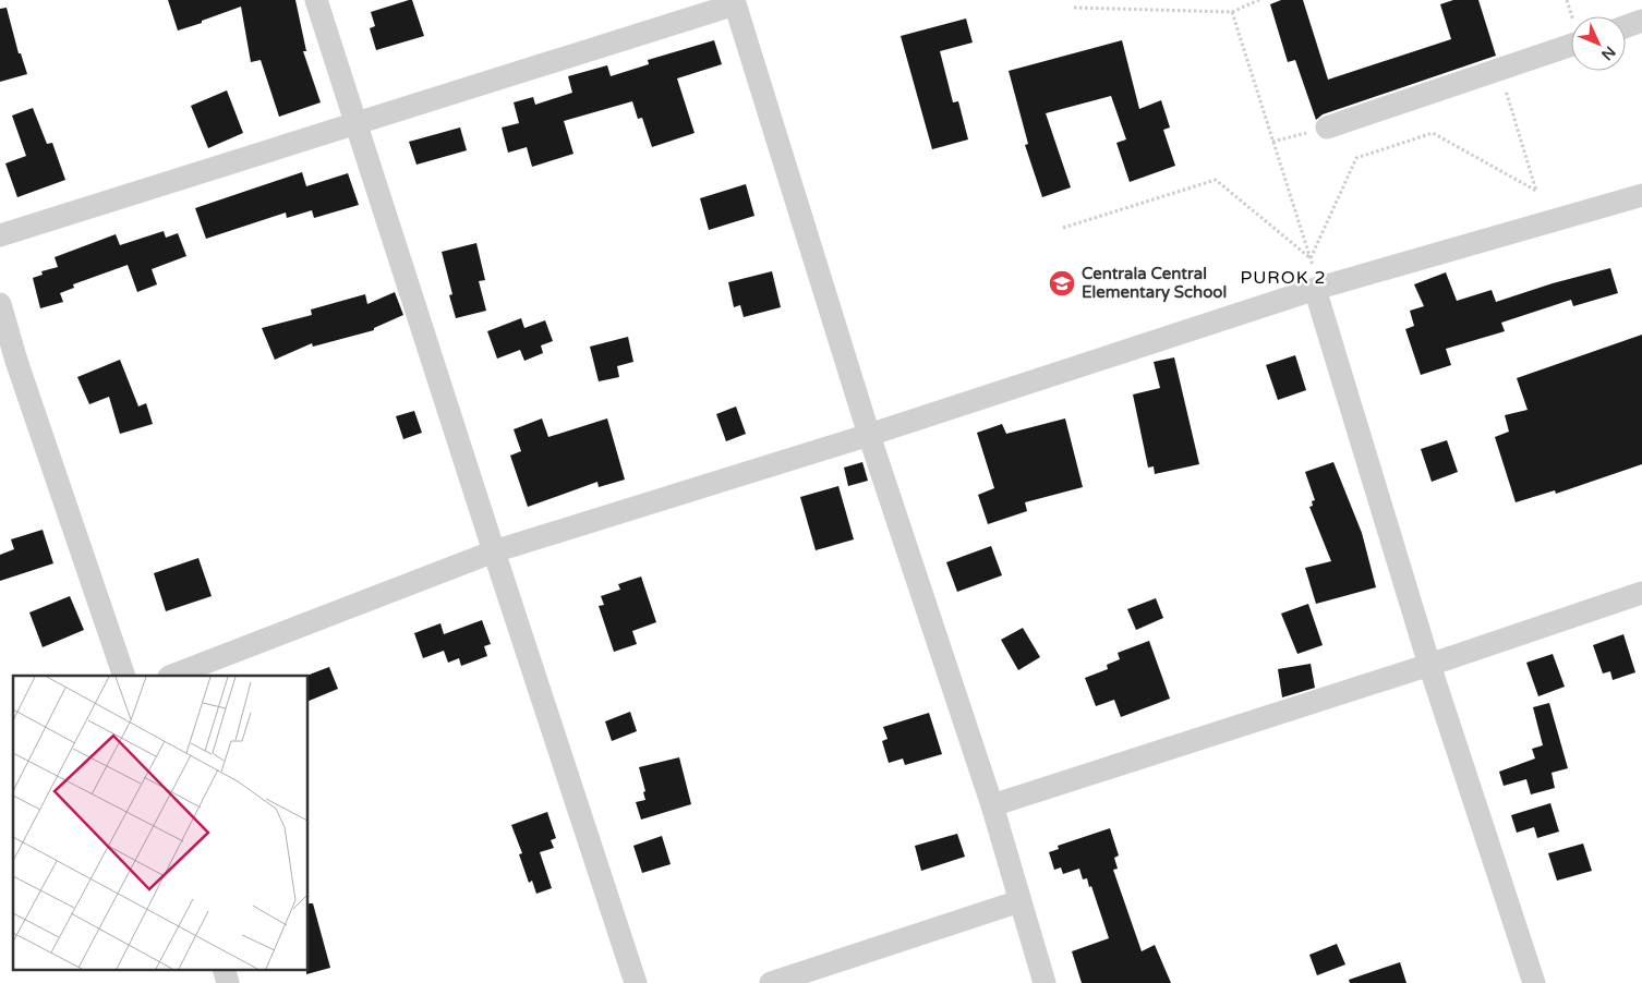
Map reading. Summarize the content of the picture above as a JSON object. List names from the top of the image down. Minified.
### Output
{"districts":["PUROK 2"],"places":{"school or university":["Centrala Central Elementary School"]},"north":"bottom right"}
